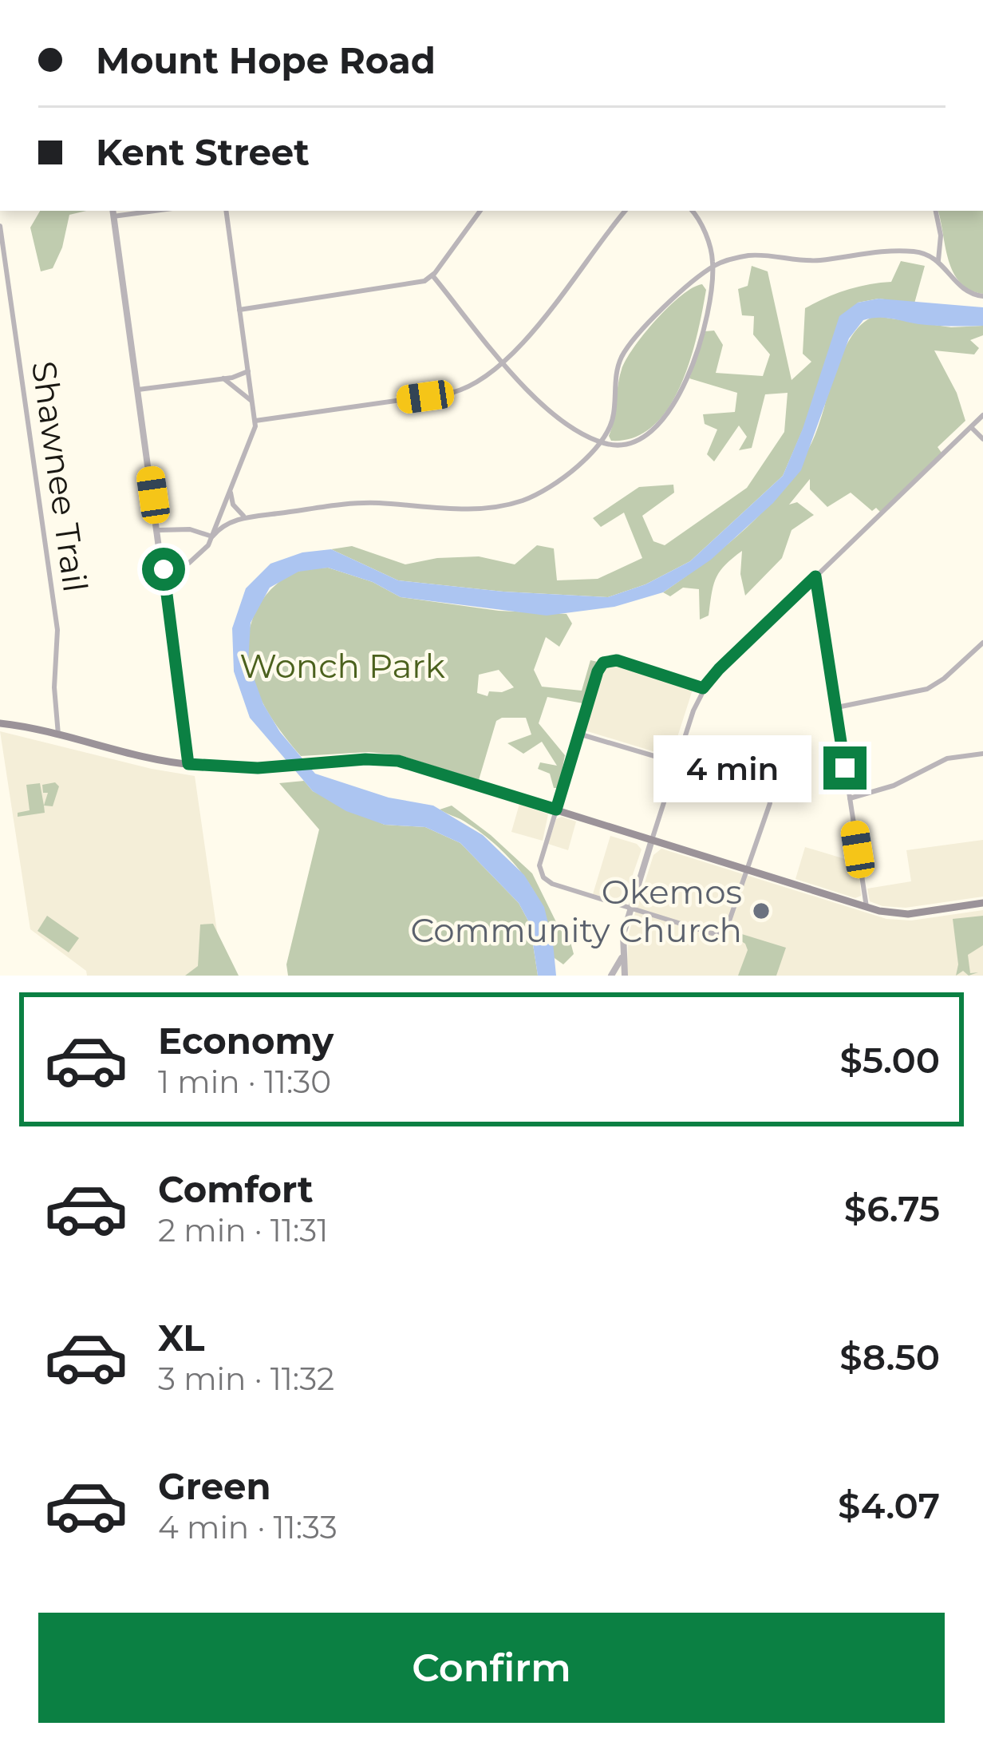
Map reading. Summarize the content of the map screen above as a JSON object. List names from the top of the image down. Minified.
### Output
{"streets":{"street":["Shawnee Trail"]},"parks":["Wonch Park"],"places":["Okemos Community Church"],"page":{"banner":["Mount Hope Road","Kent Street"],"bubble":"4 min","list":[{"name":"Economy","note":"1 min · 11:30","value":"$5.00"},{"name":"Comfort","note":"2 min · 11:31","value":"$6.75"},{"name":"XL","note":"3 min · 11:32","value":"$8.50"},{"name":"Green","note":"4 min · 11:33","value":"$4.07"}],"buttons":"Confirm"}}
